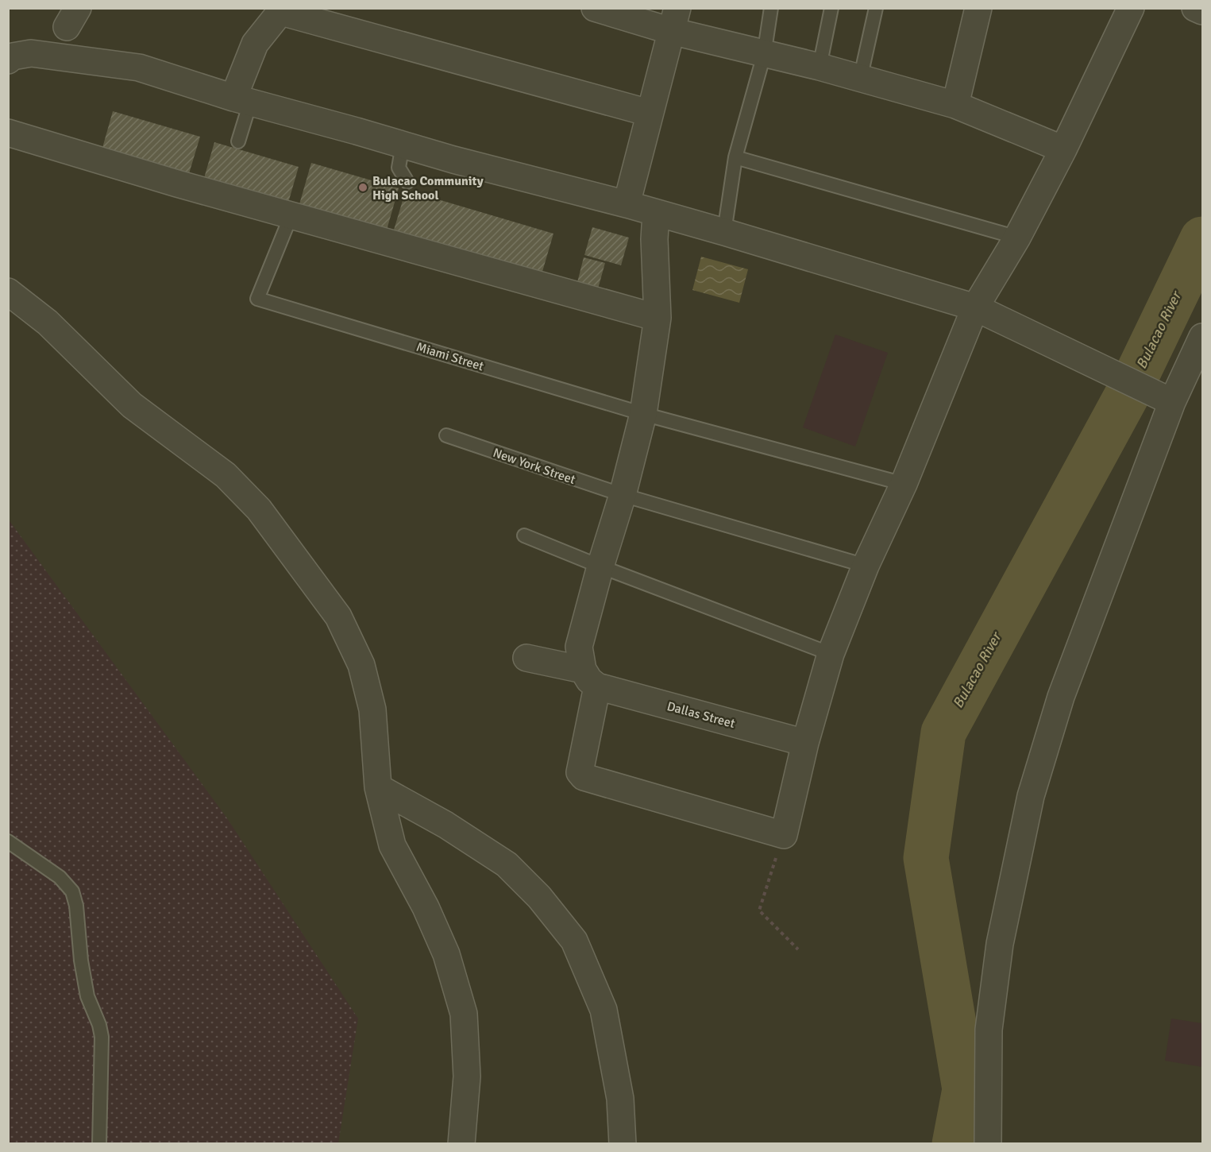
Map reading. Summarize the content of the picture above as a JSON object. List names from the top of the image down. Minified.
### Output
{"streets":{"street":["Dallas Street"],"lane":["Miami Street","New York Street"]},"water":["Bulacao River"],"places":["Bulacao Community High School"]}
